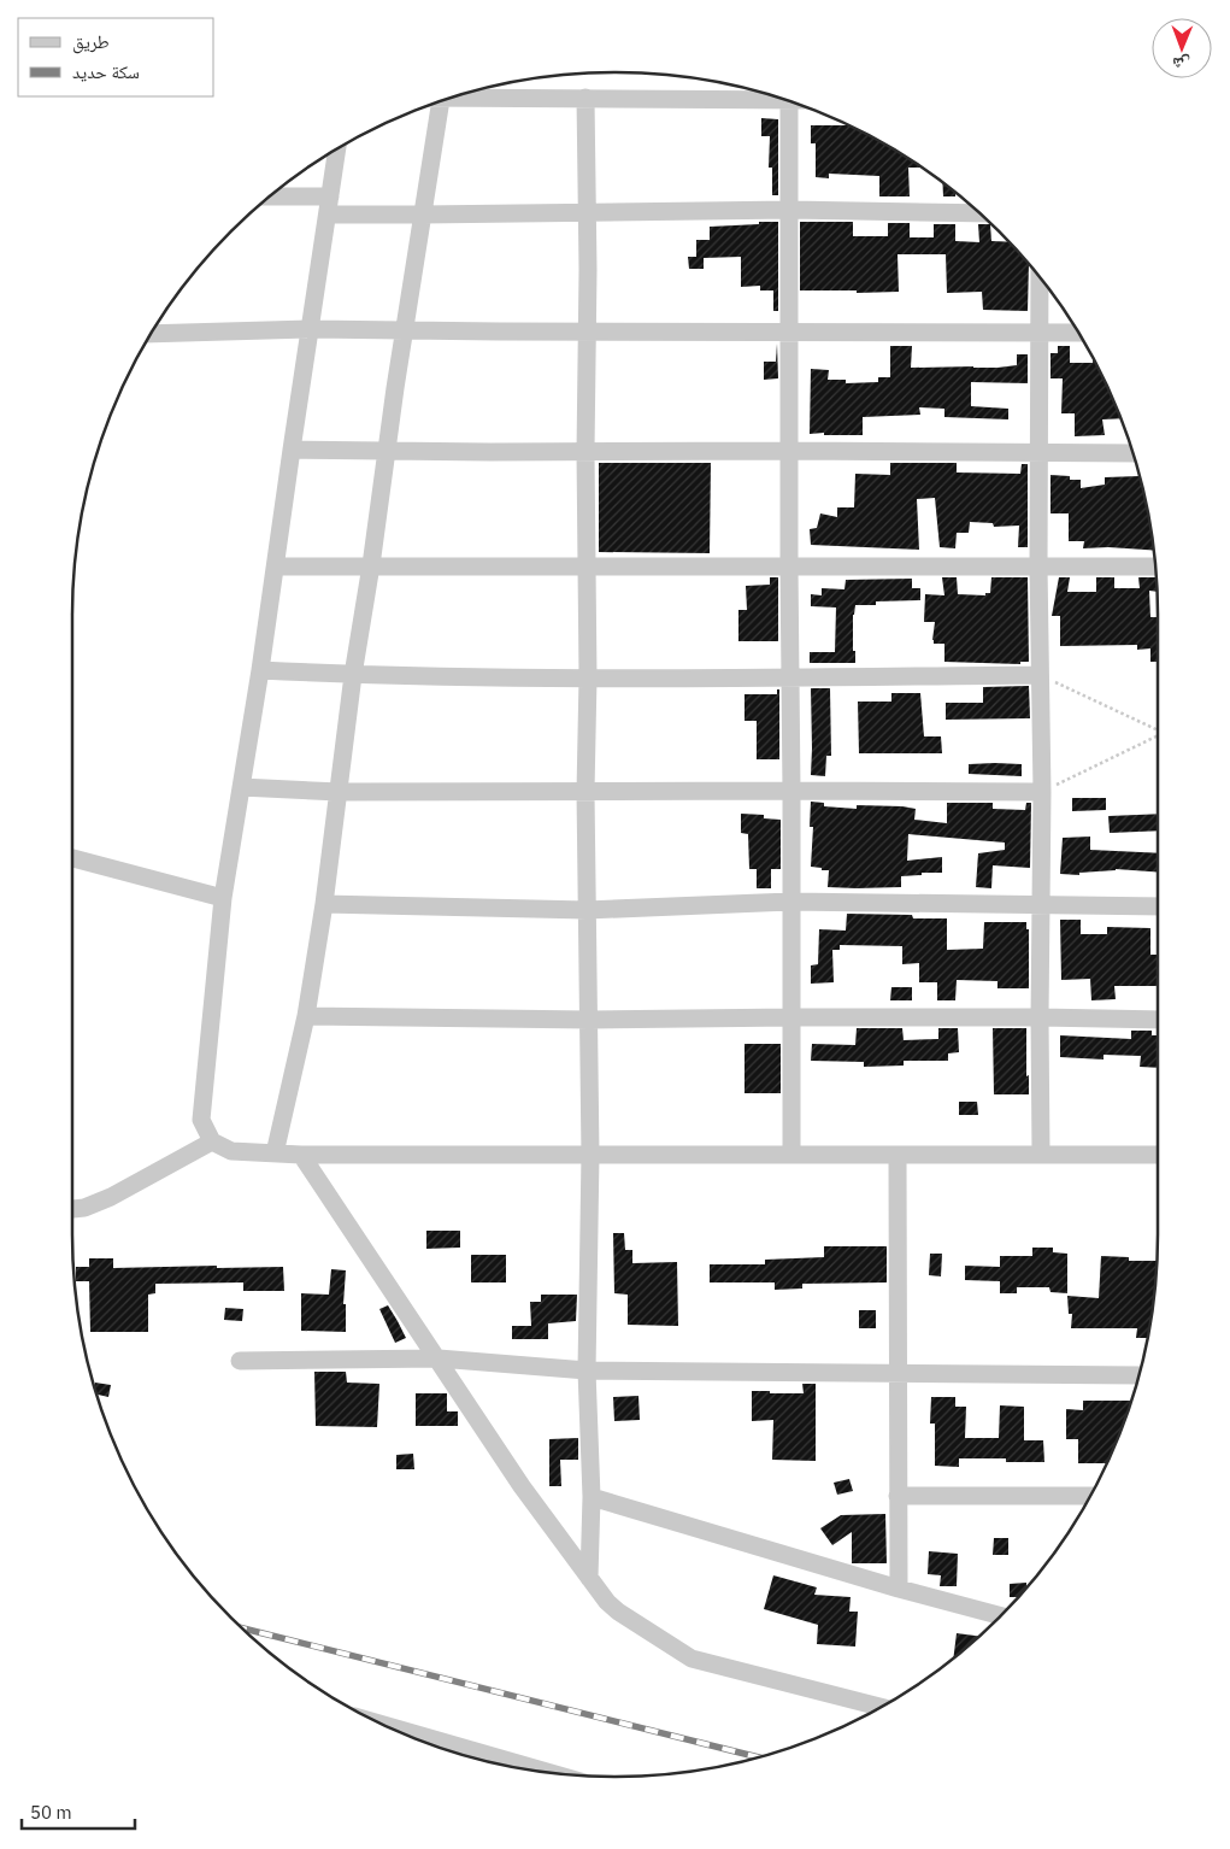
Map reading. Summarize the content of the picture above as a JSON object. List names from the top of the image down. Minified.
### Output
{"legend":["طريق","سكة حديد"],"scale_bar":"50 m","north":"bottom"}
